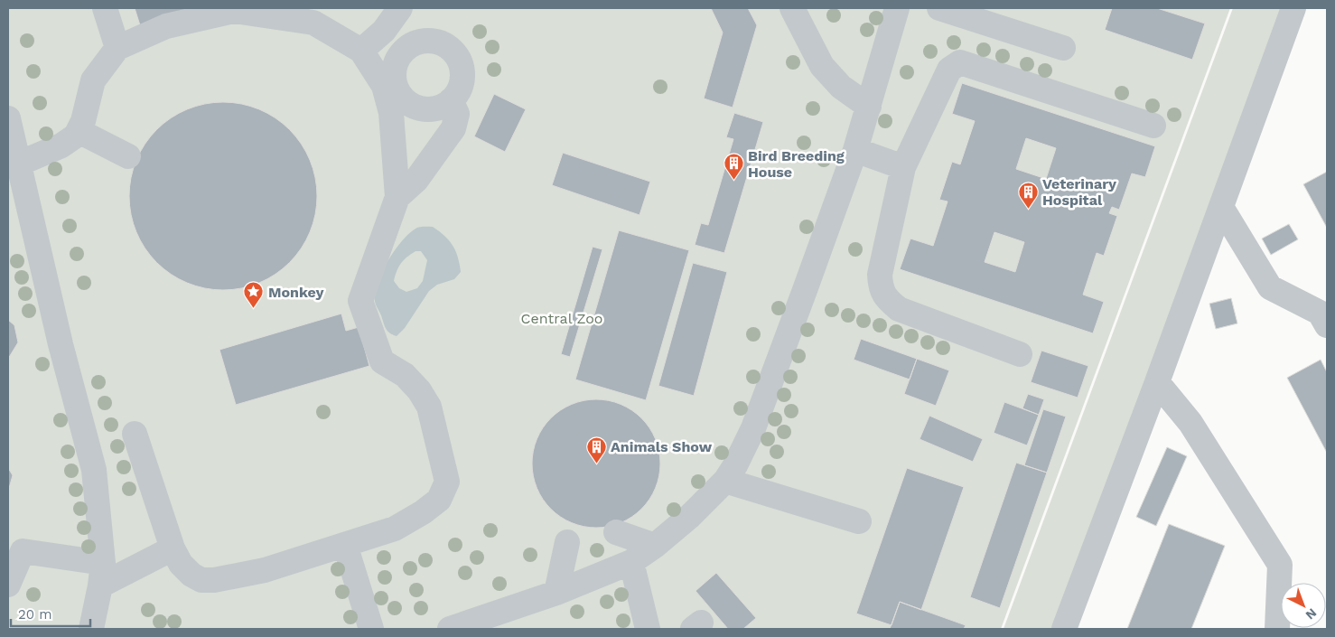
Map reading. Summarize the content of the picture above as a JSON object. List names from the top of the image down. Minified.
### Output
{"parks":["Central Zoo"],"places":{"building":["Bird Breeding House","Veterinary Hospital","Animals Show"],"place":["Monkey"]},"scale_bar":"20 m","north":"bottom right"}
